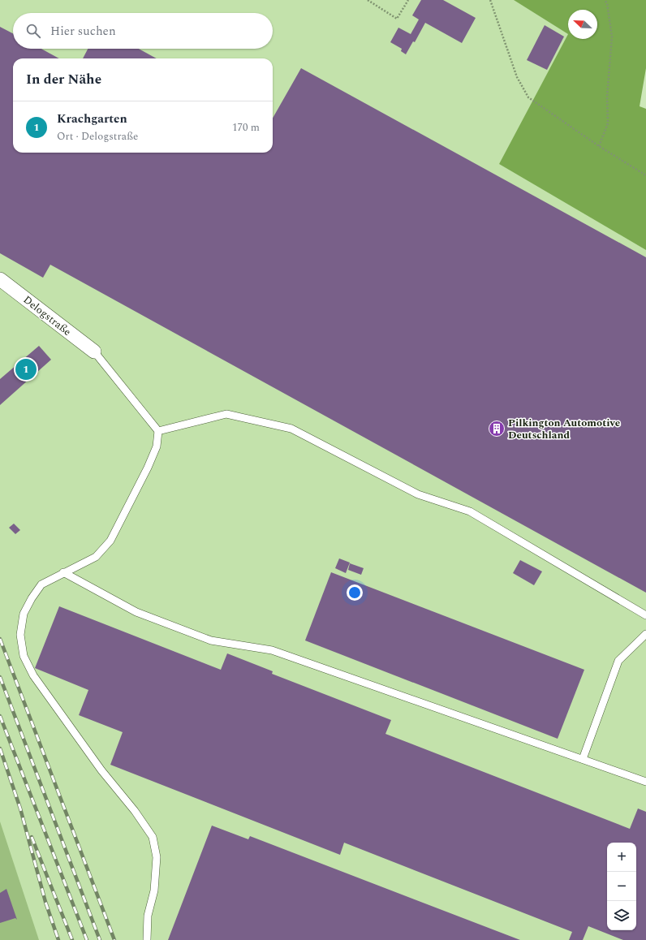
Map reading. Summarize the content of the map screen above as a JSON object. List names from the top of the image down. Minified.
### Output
{"streets":{"street":["Delogstraße"]},"places":{"building":["Pilkington Automotive Deutschland"]},"north":"top left","page":{"search":"Hier suchen","heading":"In der Nähe","list":[{"mark":"1","name":"Krachgarten","note":"Ort · Delogstraße","value":"170 m"}],"pins":"1","map_buttons":["+","−"]}}
